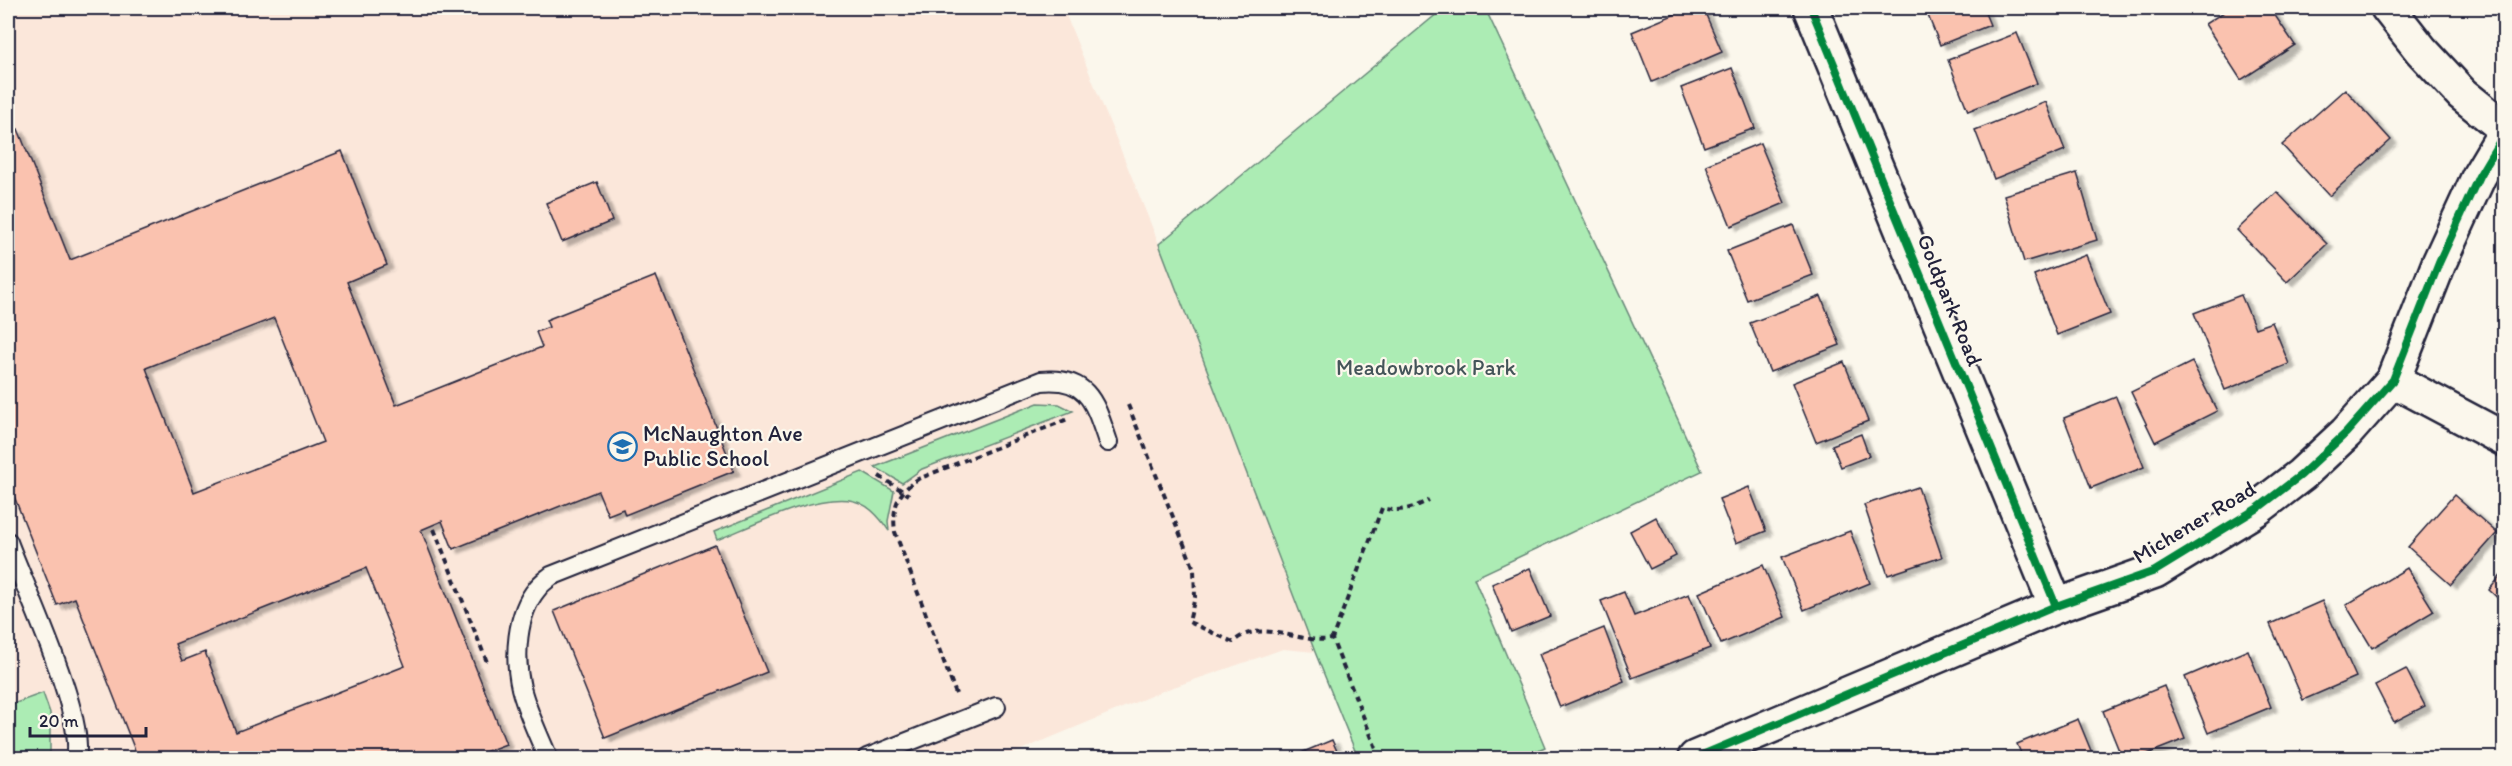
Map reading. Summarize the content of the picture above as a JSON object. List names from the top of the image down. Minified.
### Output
{"streets":{"street":["Goldpark Road","Michener Road"]},"crossings":[["Goldpark Road","Michener Road"]],"parks":["Meadowbrook Park"],"places":{"school or university":["McNaughton Ave Public School"]},"scale_bar":"20 m"}
